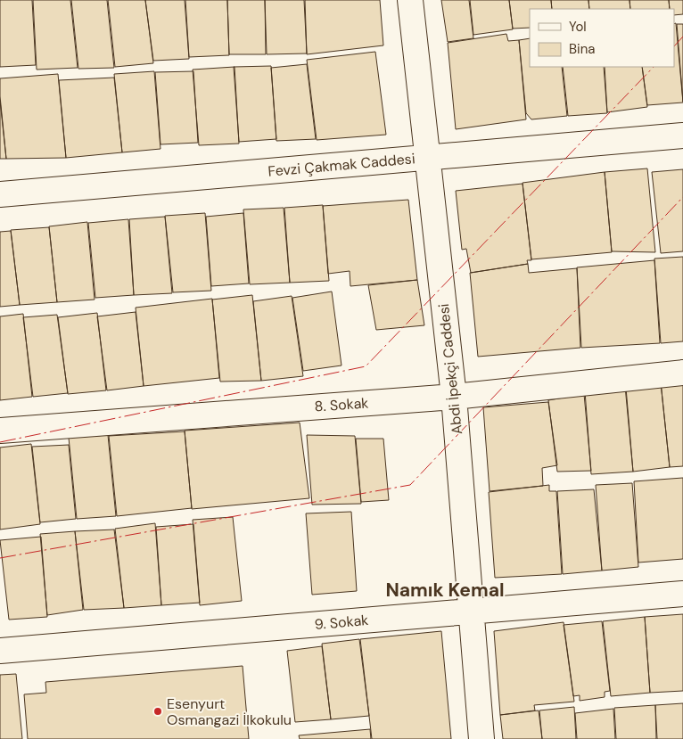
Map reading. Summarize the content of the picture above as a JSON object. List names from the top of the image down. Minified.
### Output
{"streets":{"street":["Fevzi Çakmak Caddesi","Abdi İpekçi Caddesi","8. Sokak","9. Sokak"]},"crossings":[["Fevzi Çakmak Caddesi","Abdi İpekçi Caddesi"],["Abdi İpekçi Caddesi","8. Sokak"],["Abdi İpekçi Caddesi","9. Sokak"]],"districts":["Namık Kemal"],"places":["Esenyurt Osmangazi İlkokulu"],"legend":["Yol","Bina"]}
